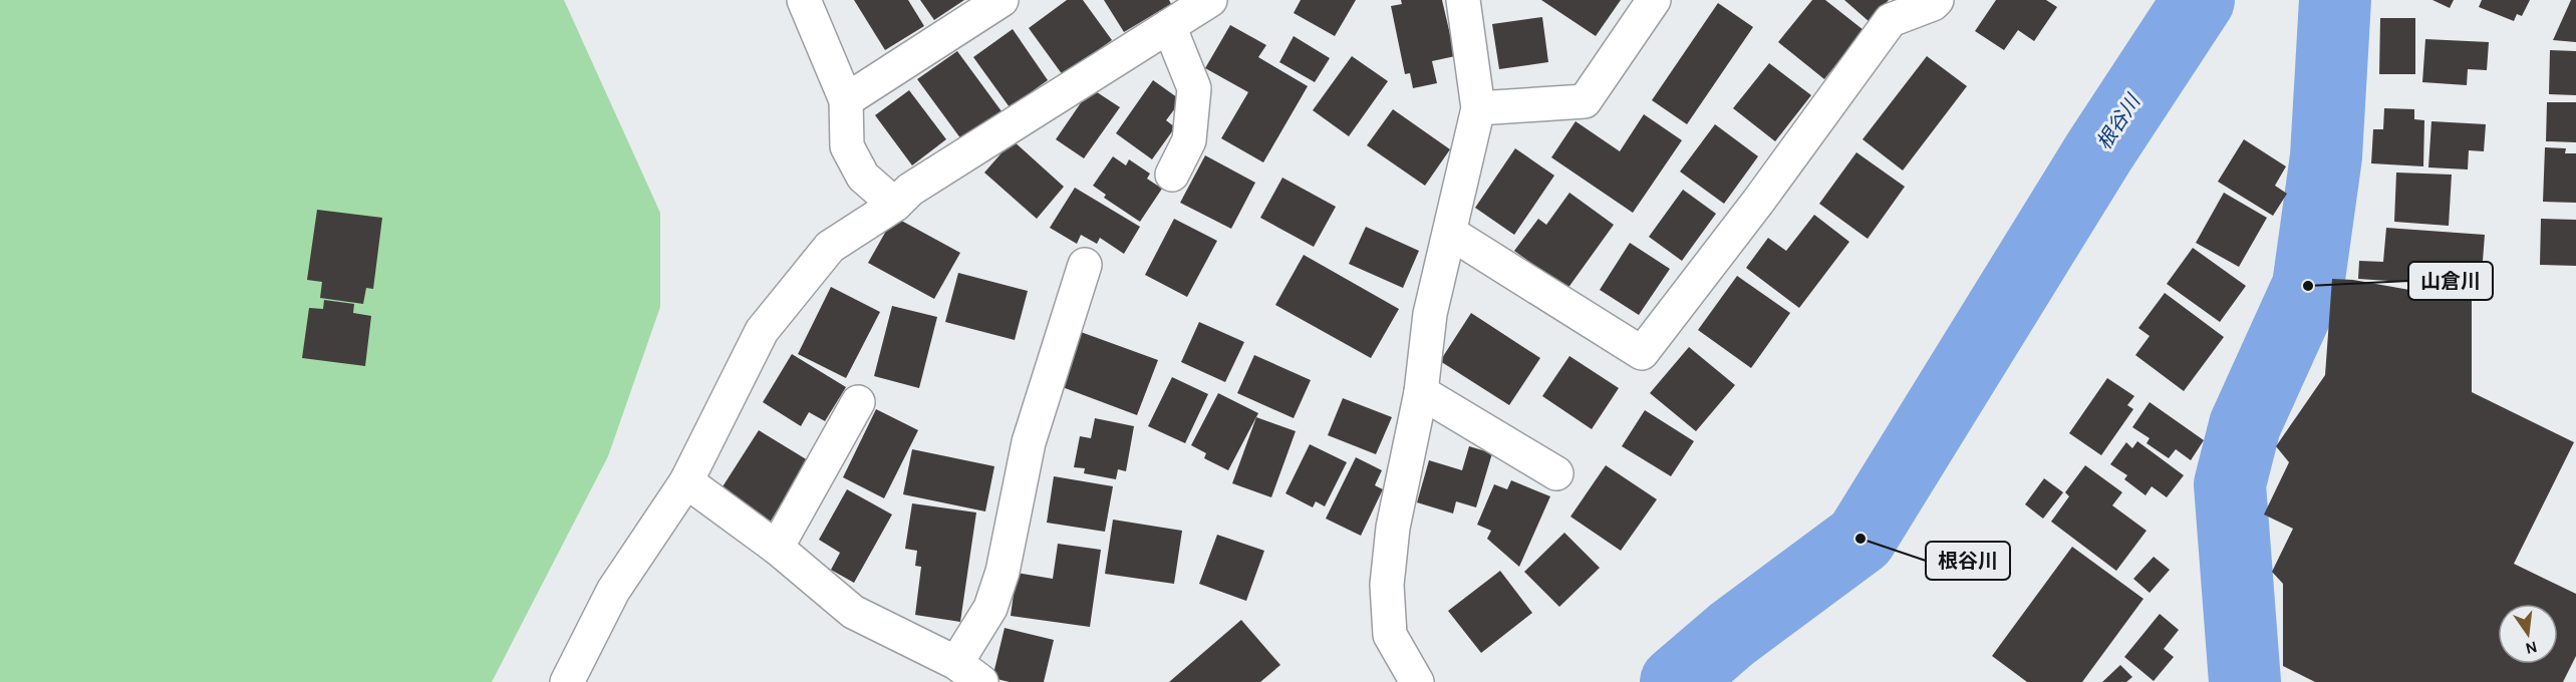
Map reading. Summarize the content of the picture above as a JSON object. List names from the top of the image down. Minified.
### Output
{"water":["根谷川"],"places":["山倉川","根谷川"],"north":"bottom"}
